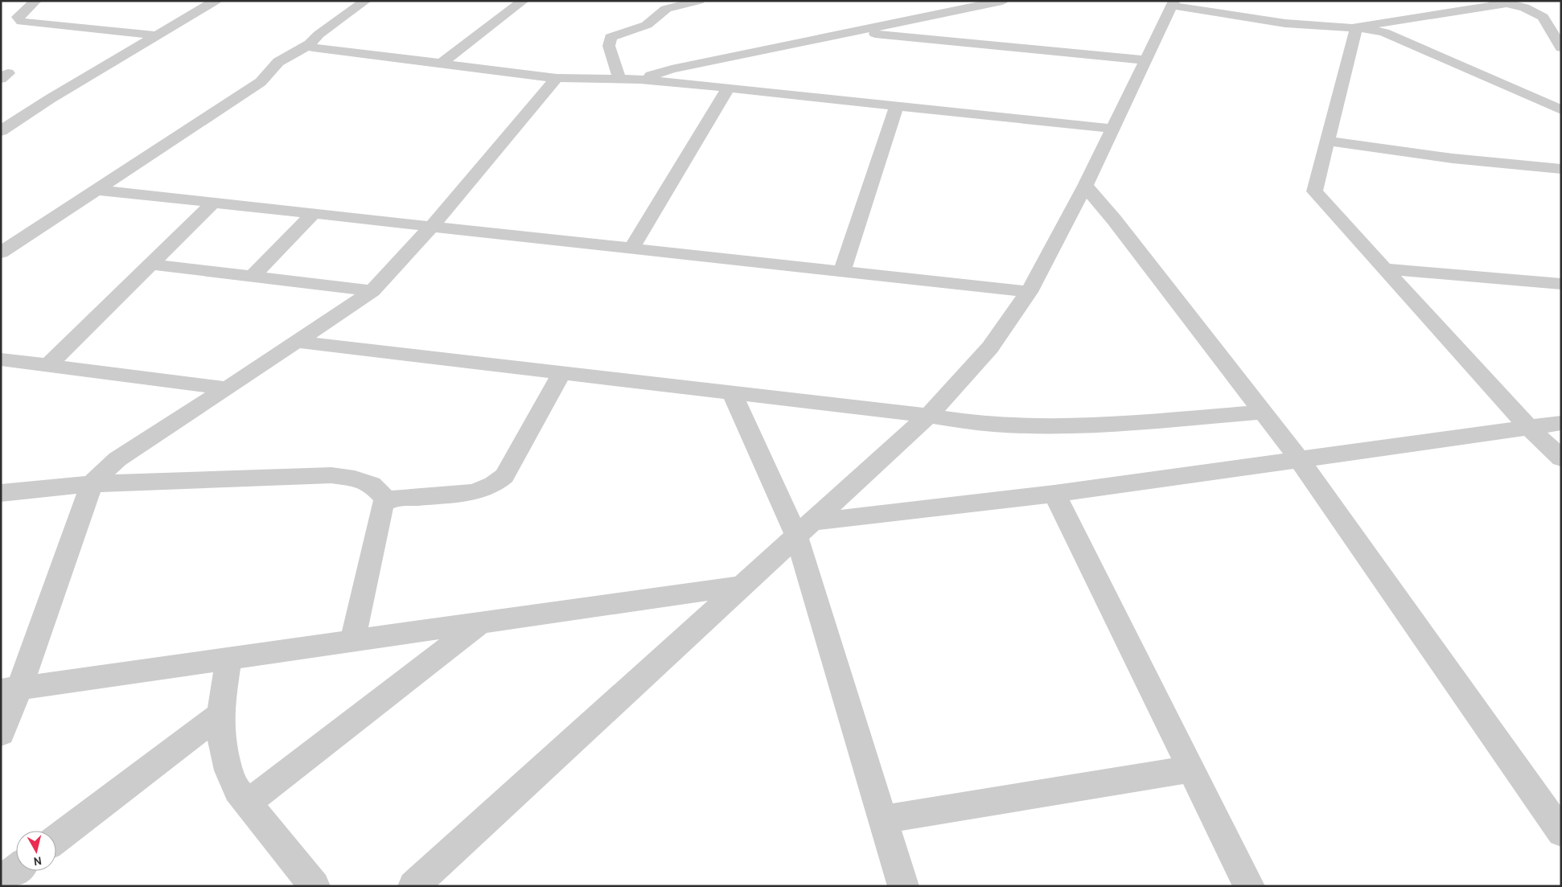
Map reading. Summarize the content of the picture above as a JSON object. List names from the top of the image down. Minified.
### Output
{"north":"bottom"}
